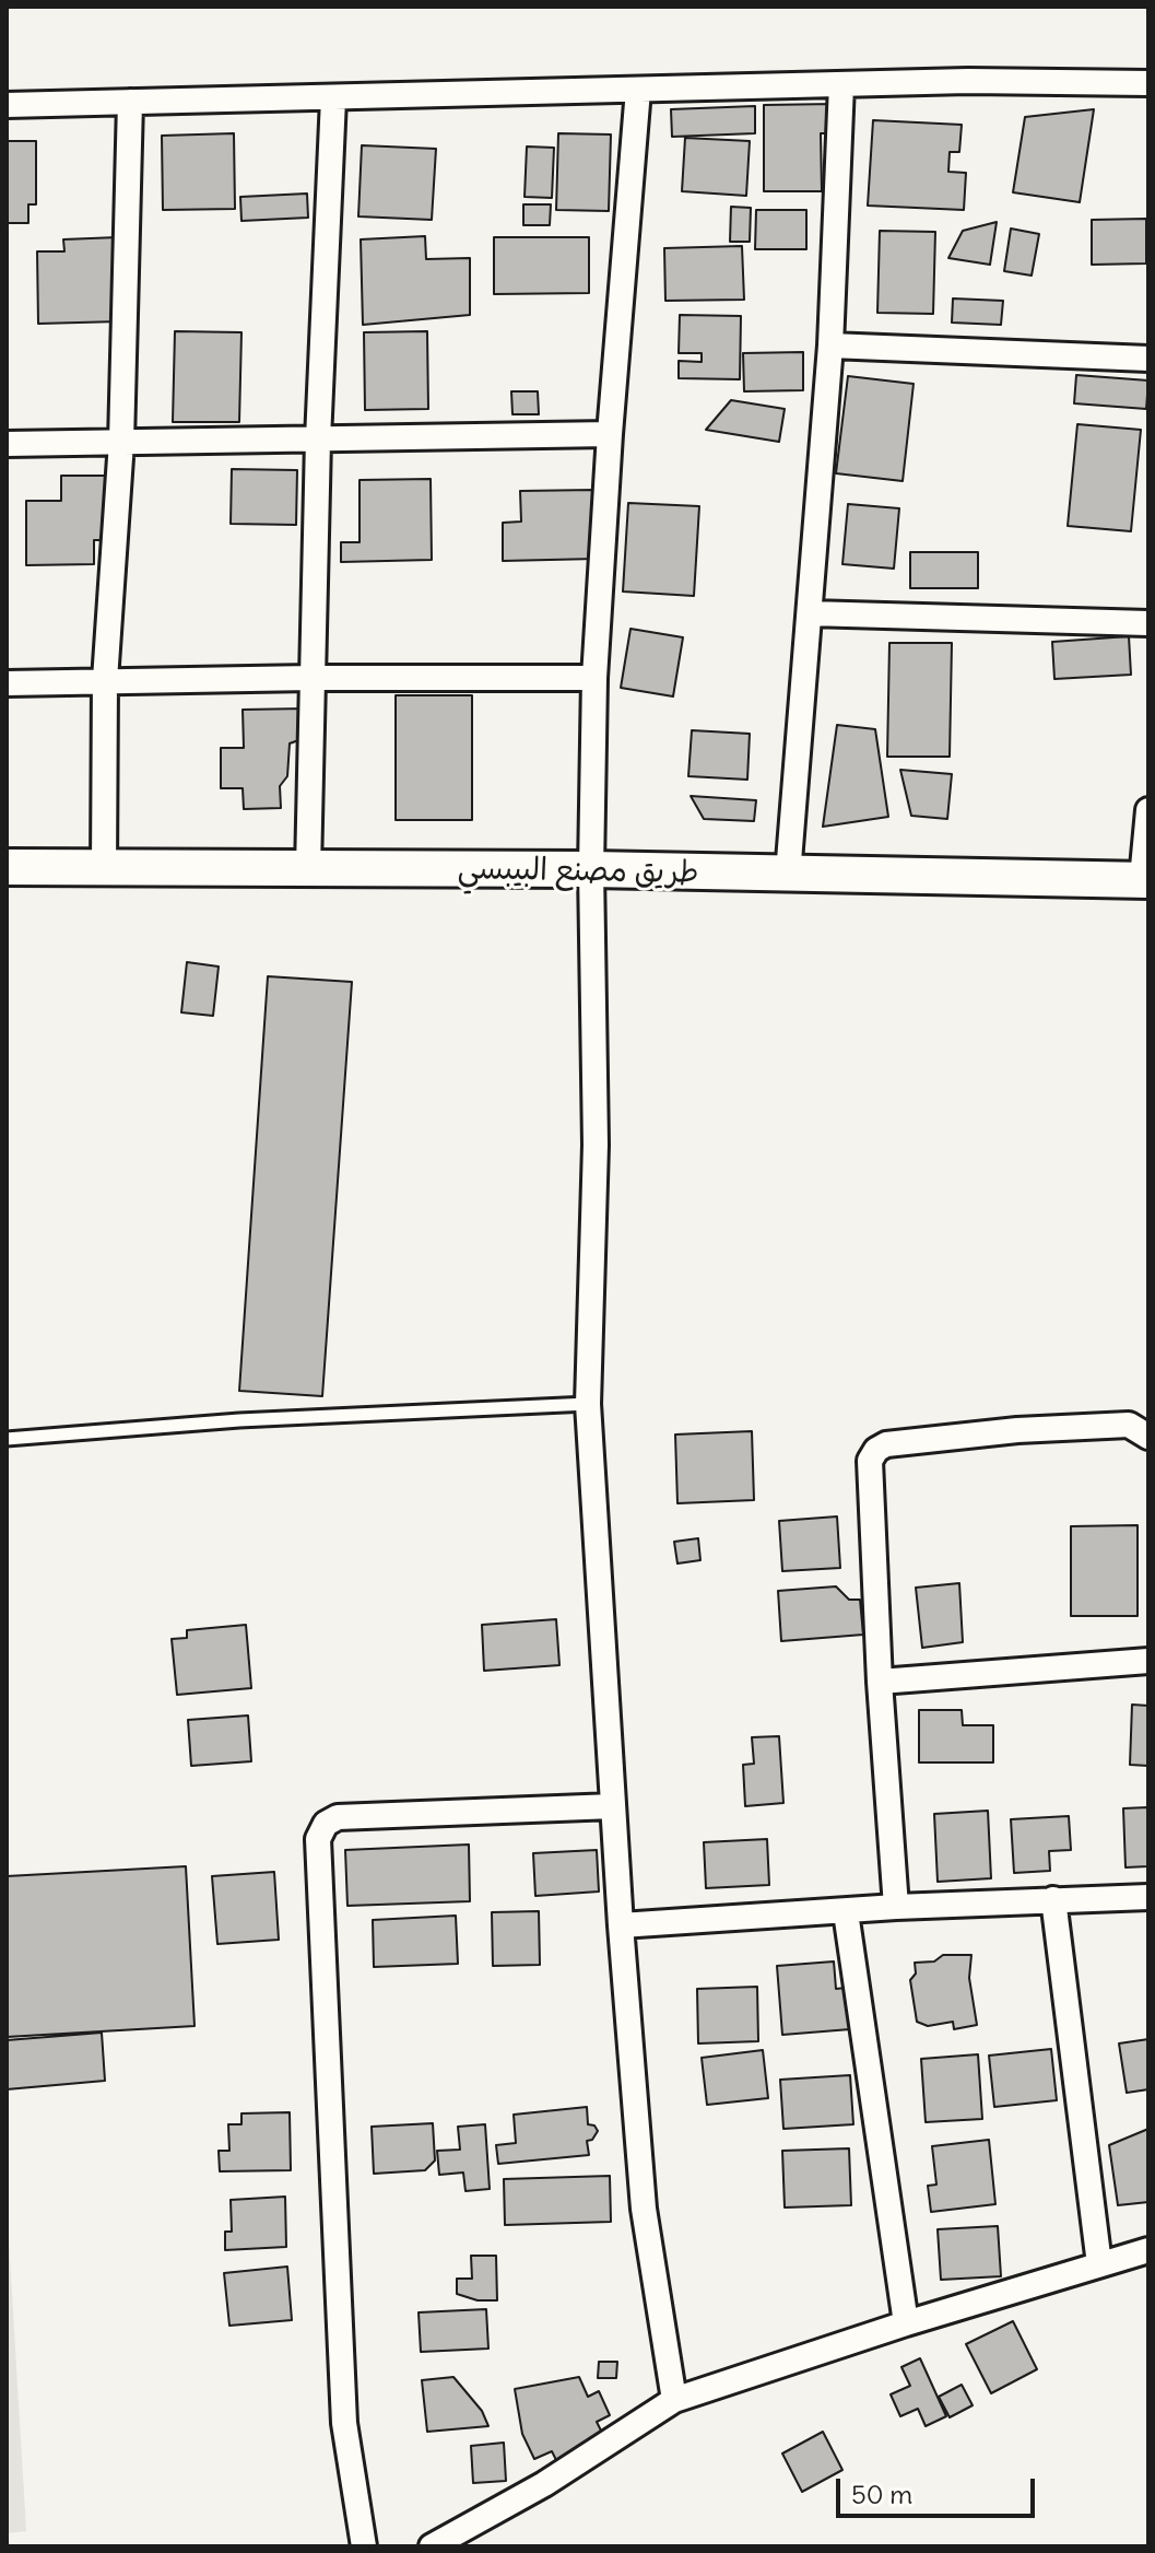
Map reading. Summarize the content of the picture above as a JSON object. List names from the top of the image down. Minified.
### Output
{"streets":{"main road":["طريق مصنع البيبسي"]},"scale_bar":"50 m"}
